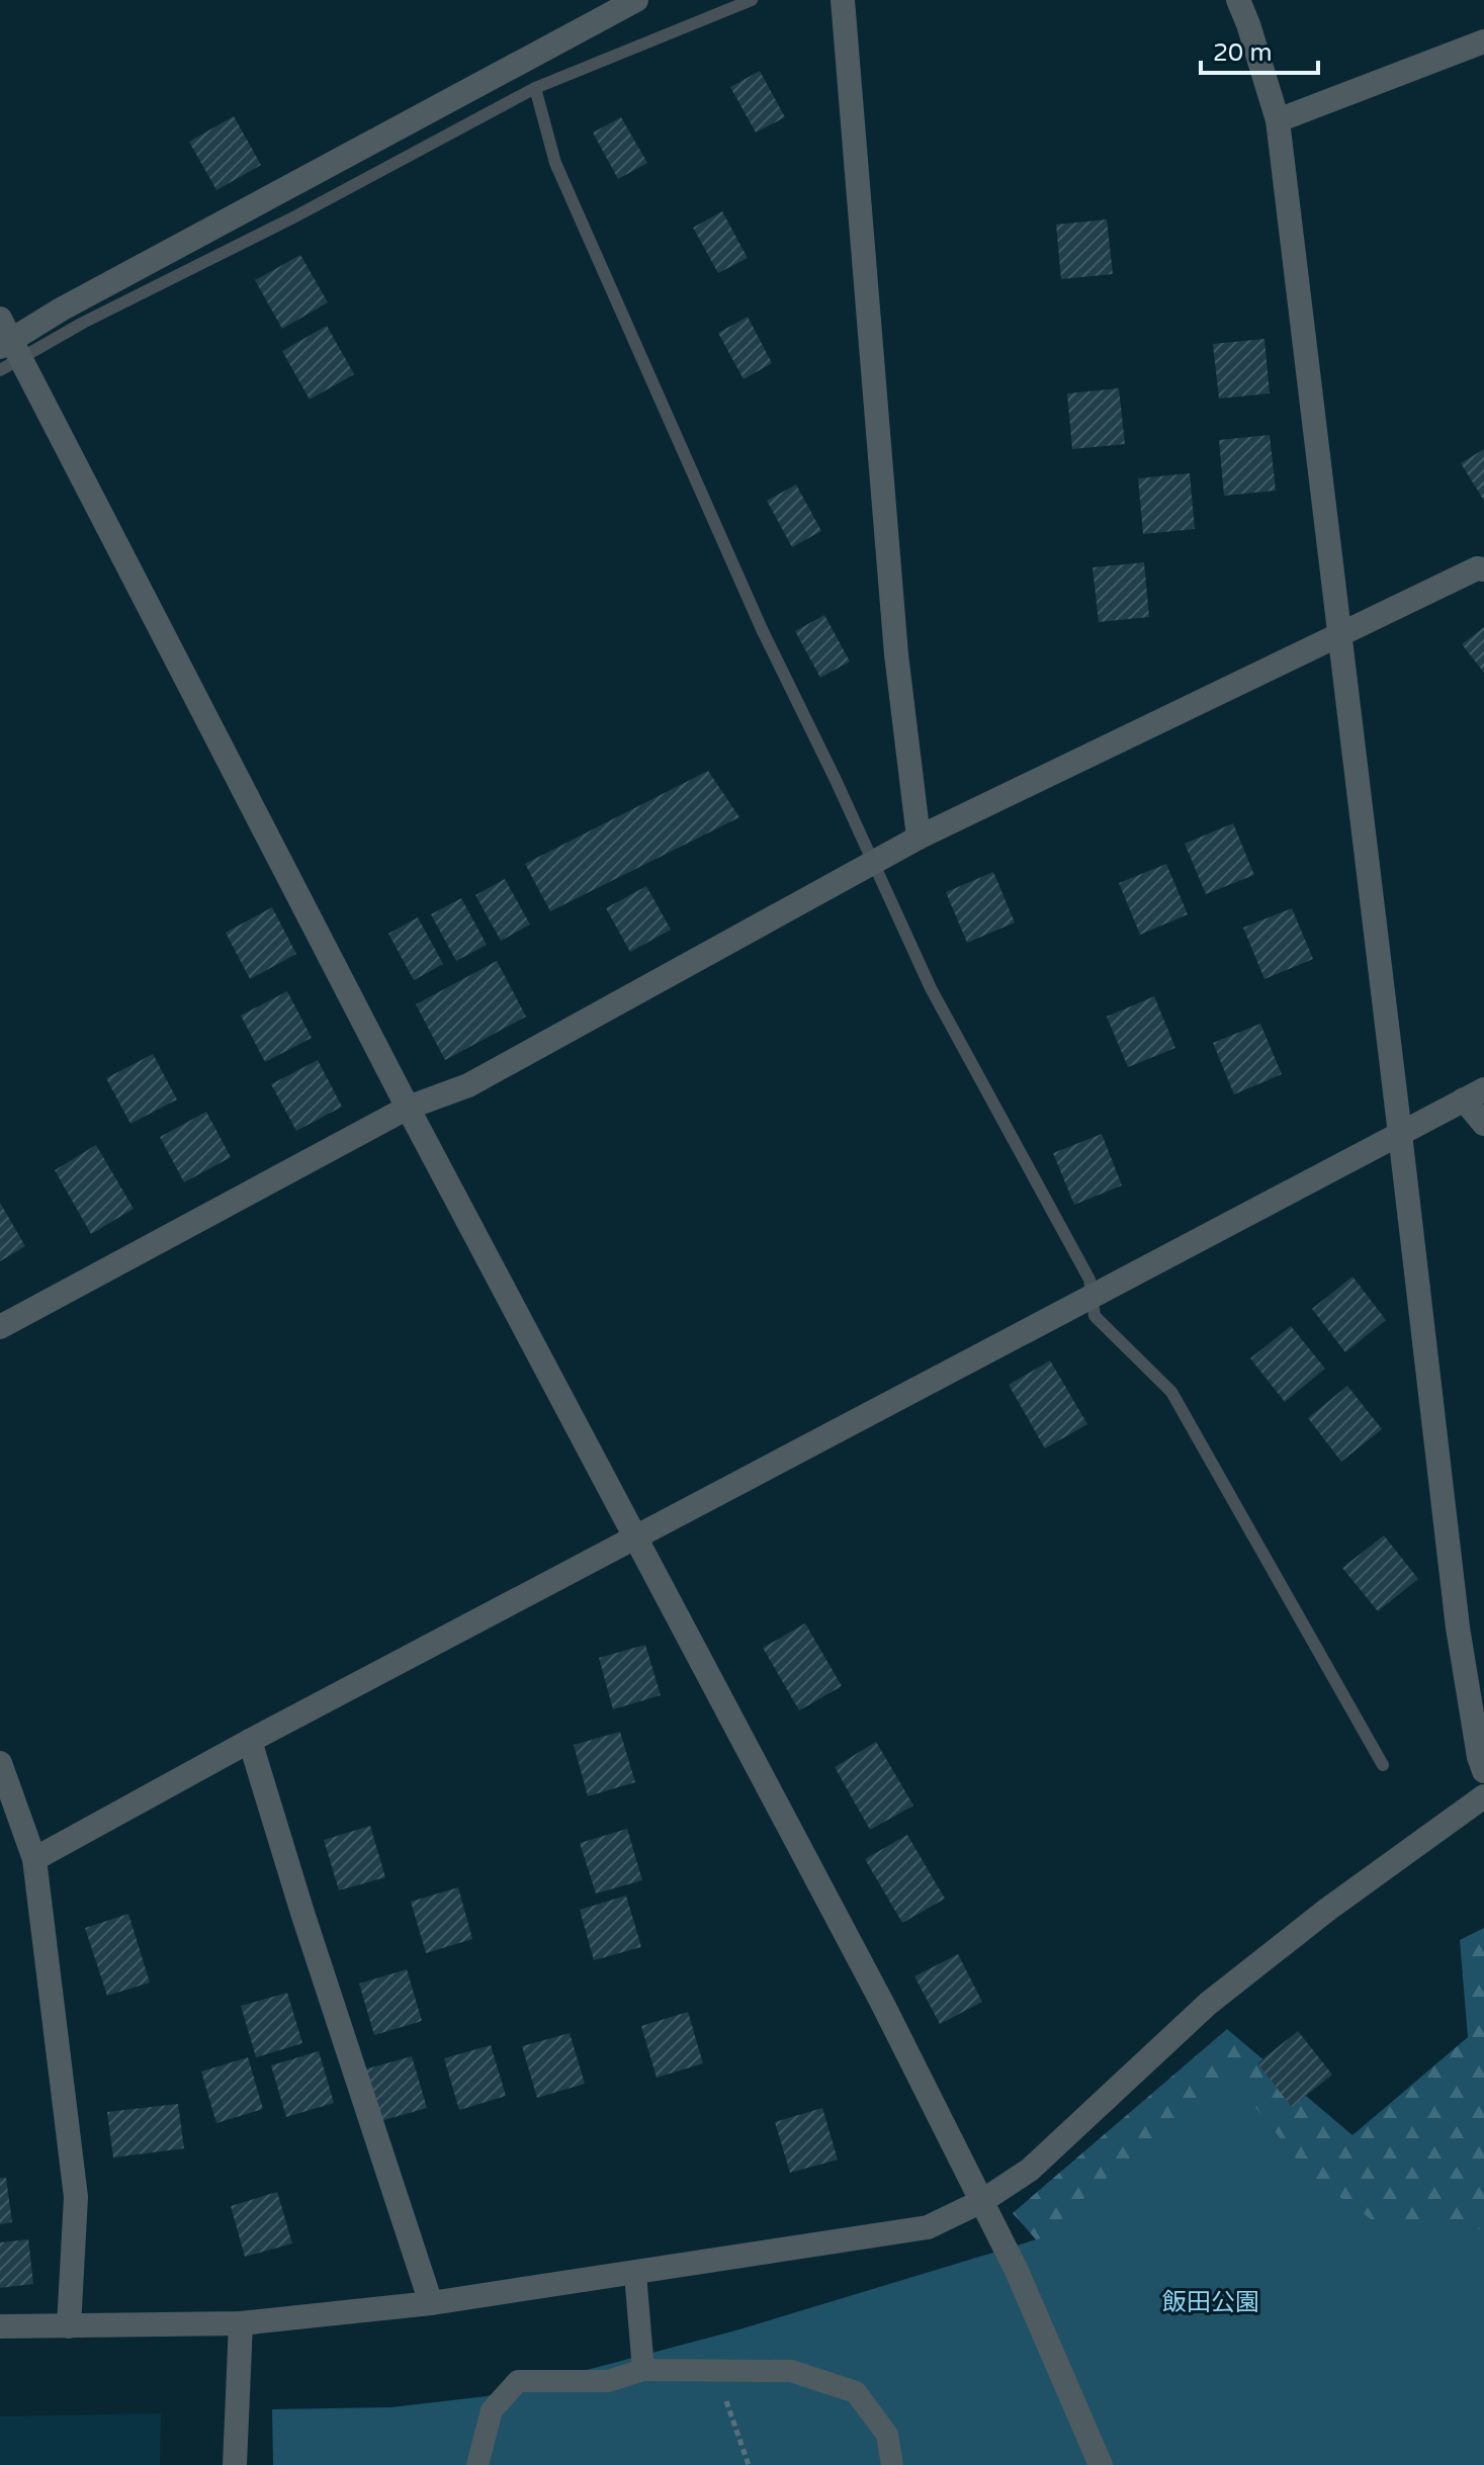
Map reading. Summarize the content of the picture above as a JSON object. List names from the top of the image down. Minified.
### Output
{"parks":["飯田公園"],"scale_bar":"20 m"}
